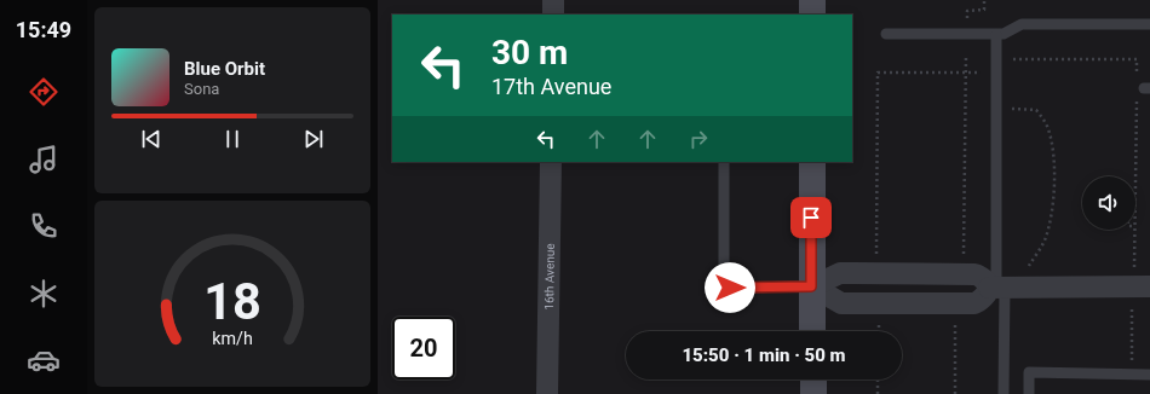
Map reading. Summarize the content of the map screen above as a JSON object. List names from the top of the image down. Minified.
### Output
{"streets":{"street":["16th Avenue"]},"page":{"tabs":"15:49","turn":["30 m","17th Avenue"],"song":["Blue Orbit","Sona"],"limit":"20","trip":"15:50 · 1 min · 50 m","gauge":["18","km/h"]}}
